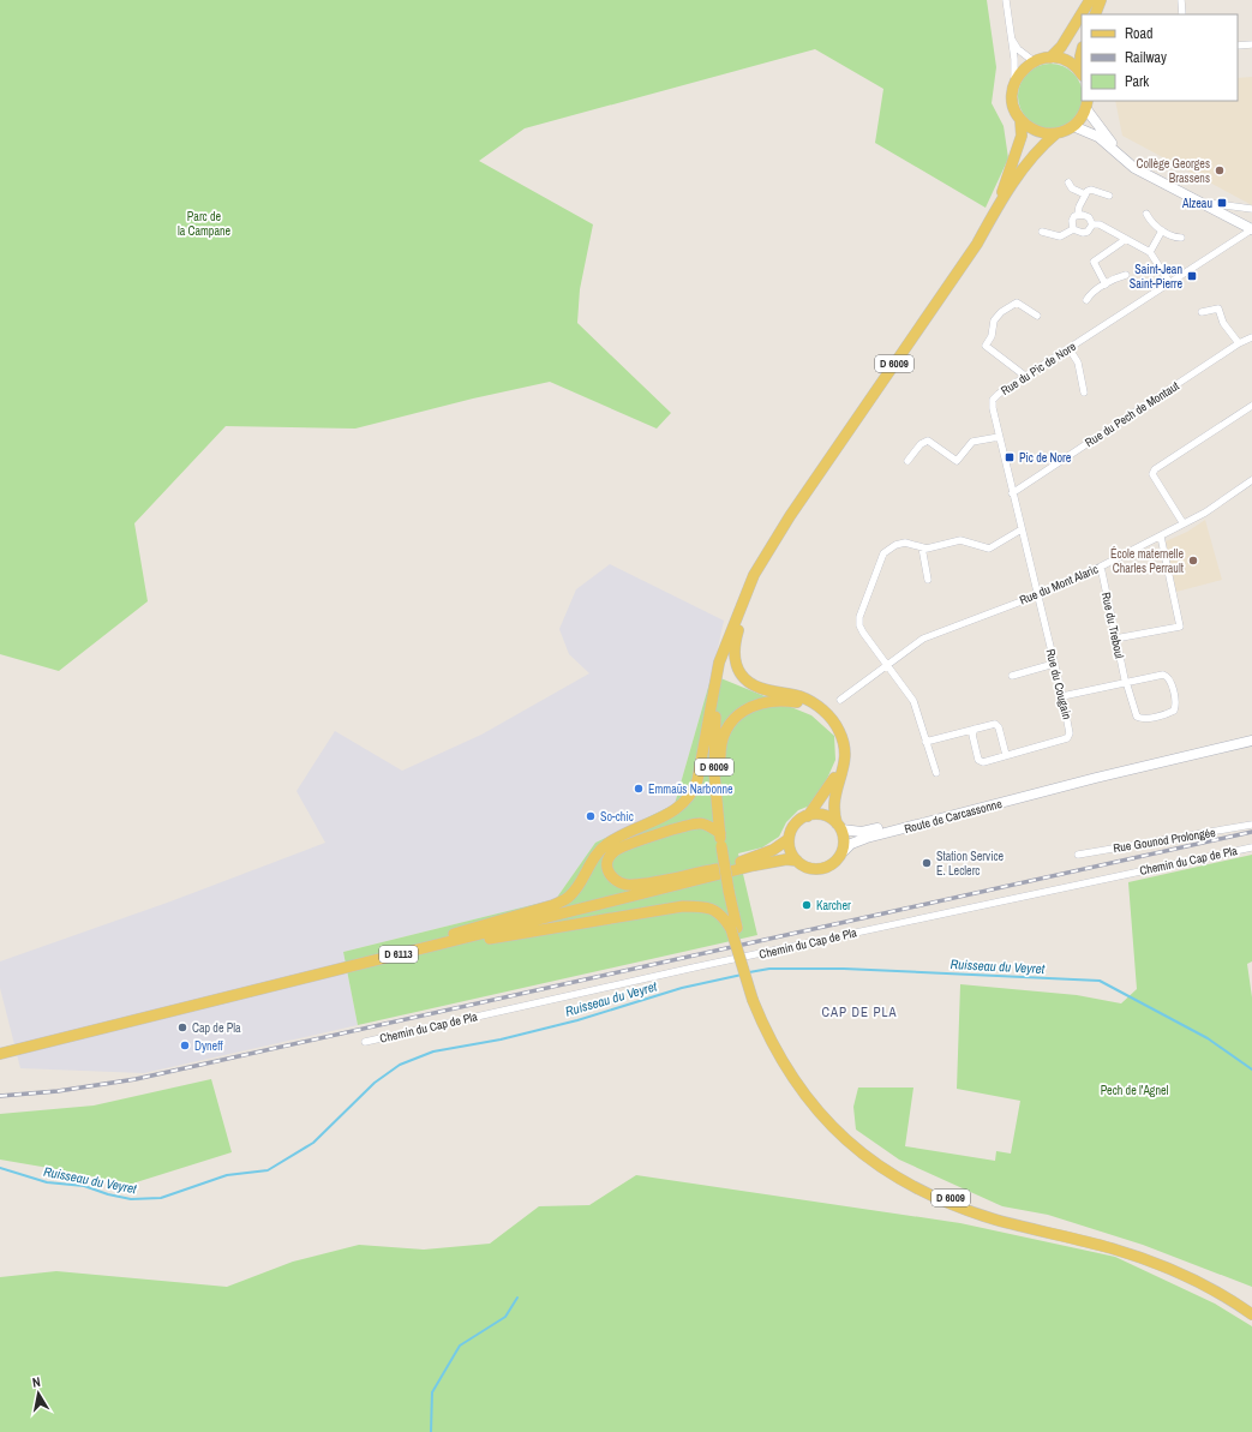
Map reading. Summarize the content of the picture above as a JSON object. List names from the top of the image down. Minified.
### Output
{"streets":{"main road":["D 6009","Route de Carcassonne","D 6113"],"street":["Rue du Pic de Nore","Rue du Pech de Montaut","Rue du Mont Alaric","Rue du Treboul","Rue du Cougain","Rue Gounod Prolongée","Chemin du Cap de Pla"]},"crossings":[["Rue du Pic de Nore","Rue du Pech de Montaut"],["Rue du Pic de Nore","Rue du Mont Alaric"],["Rue du Pic de Nore","Rue du Cougain"],["Rue du Mont Alaric","Rue du Treboul"],["Rue du Mont Alaric","Rue du Cougain"],["Route de Carcassonne","D 6113"]],"districts":["CAP DE PLA"],"water":["Ruisseau du Veyret"],"parks":["Parc de la Campane","Pech de l'Agnel"],"places":{"other":["Collège Georges Brassens","École maternelle Charles Perrault","Emmaüs Narbonne","So-chic","Station Service E. Leclerc","Karcher","Cap de Pla","Dyneff"],"transit":["Alzeau","Saint-Jean Saint-Pierre","Pic de Nore"]},"legend":["Road","Railway","Park"],"north":"top"}
